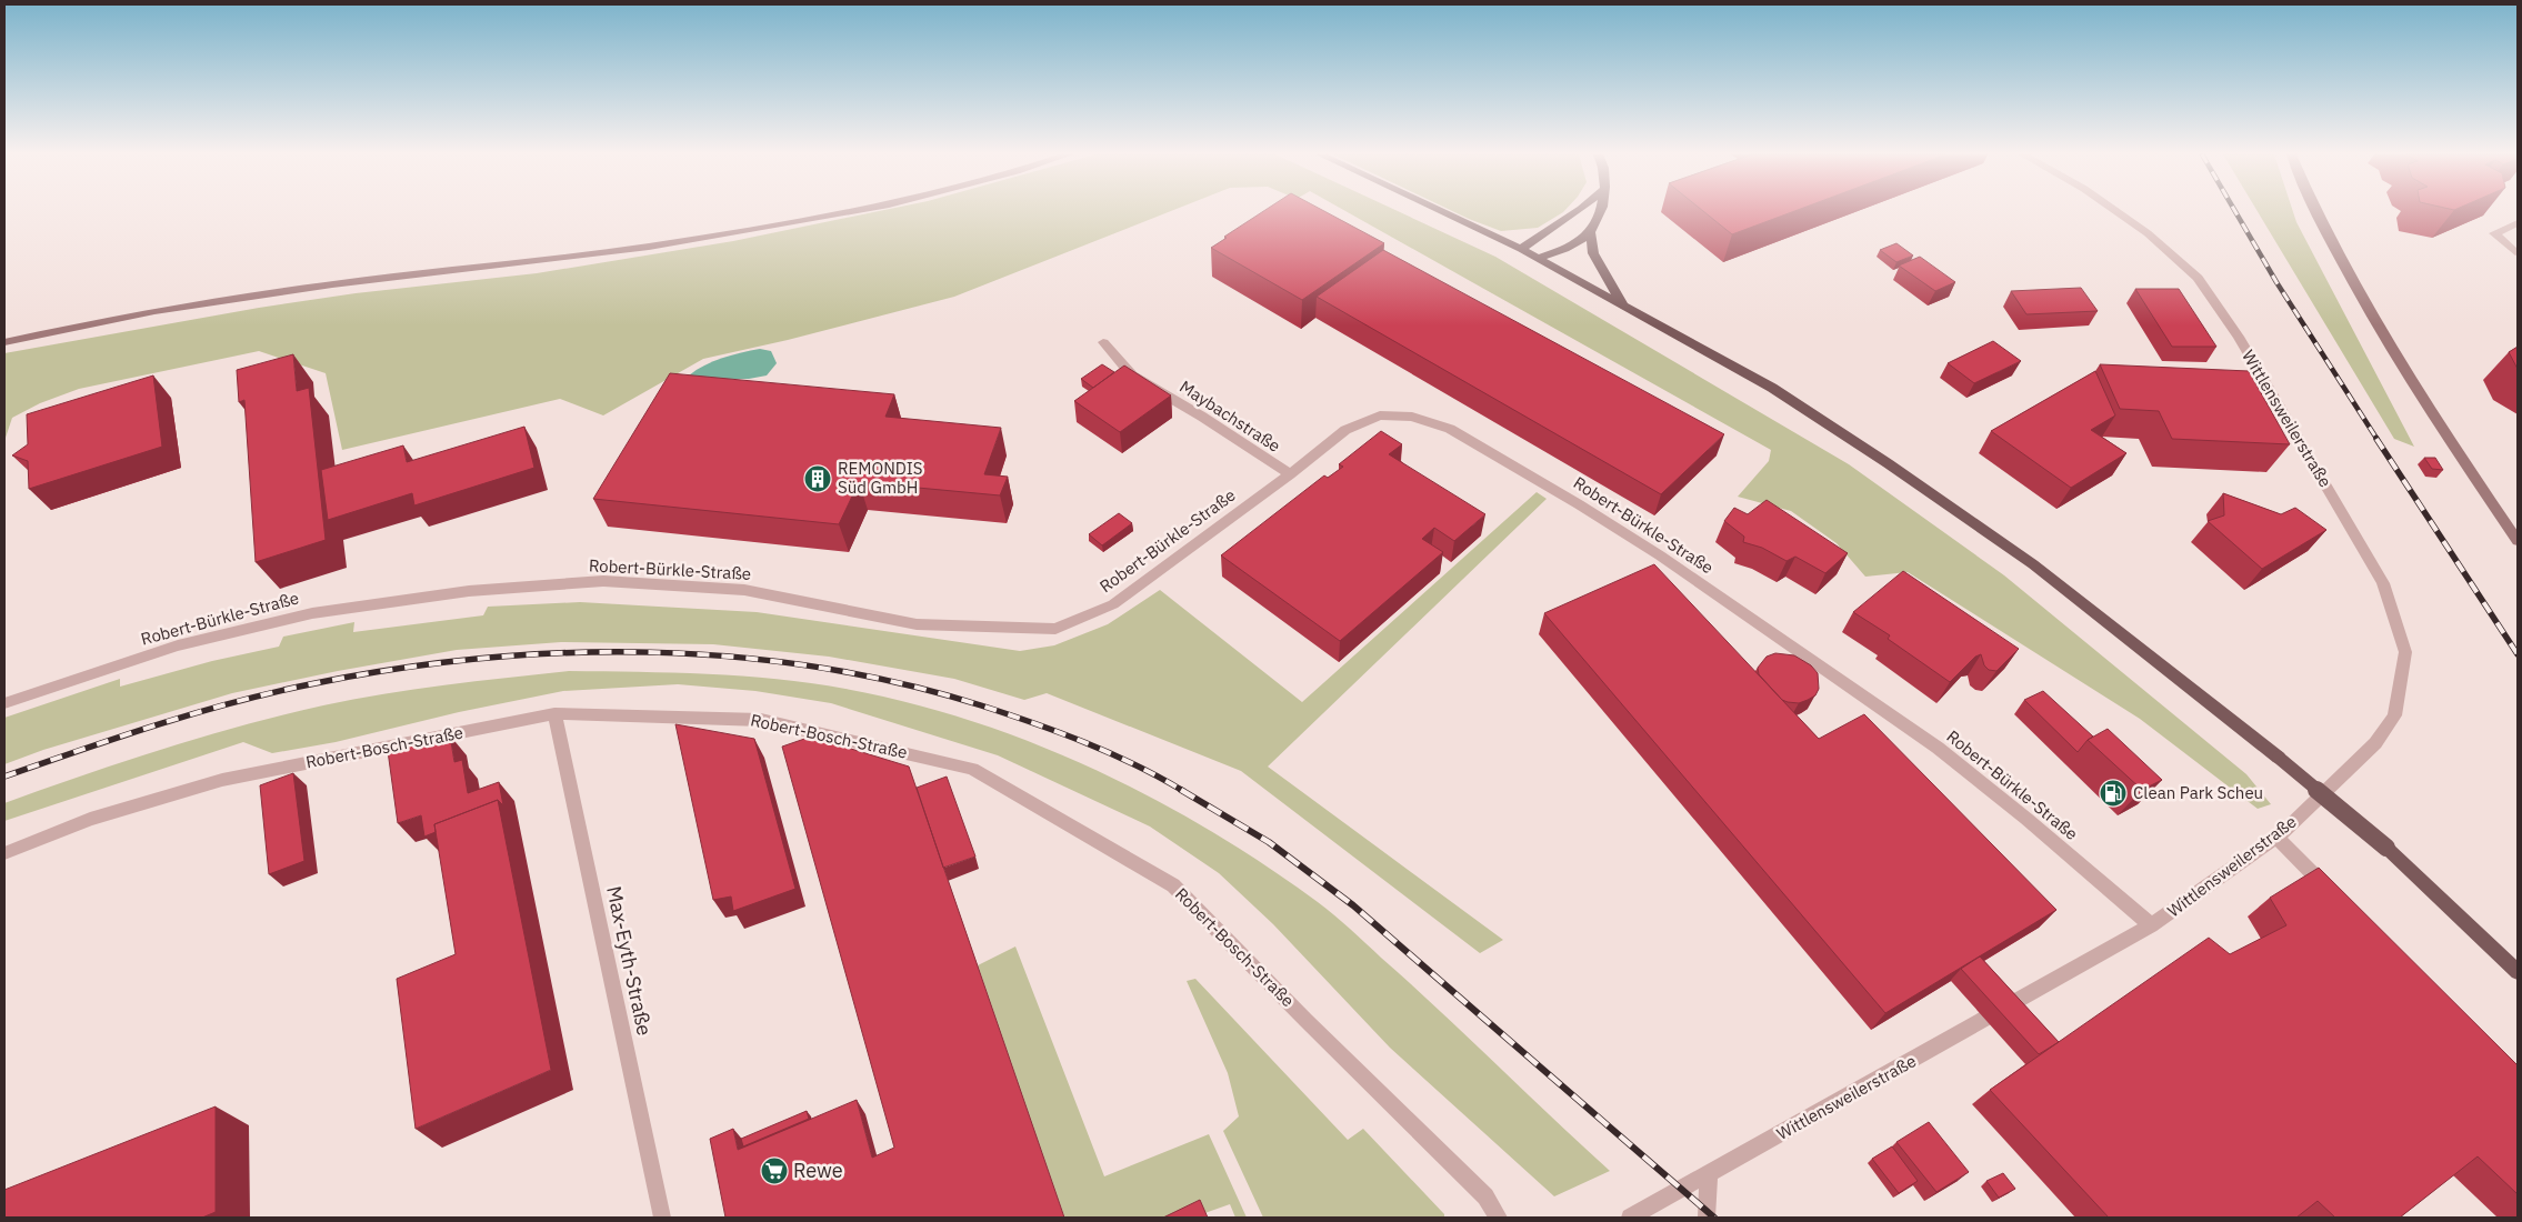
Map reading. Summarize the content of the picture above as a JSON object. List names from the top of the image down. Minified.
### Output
{"streets":{"street":["Maybachstraße","Wittlensweilerstraße","Robert-Bürkle-Straße","Robert-Bosch-Straße","Max-Eyth-Straße"]},"crossings":[["Maybachstraße","Robert-Bürkle-Straße"],["Wittlensweilerstraße","Robert-Bürkle-Straße"],["Robert-Bosch-Straße","Max-Eyth-Straße"]],"places":{"building":["REMONDIS Süd GmbH"],"fuel station":["Clean Park Scheu"],"supermarket":["Rewe"]}}
